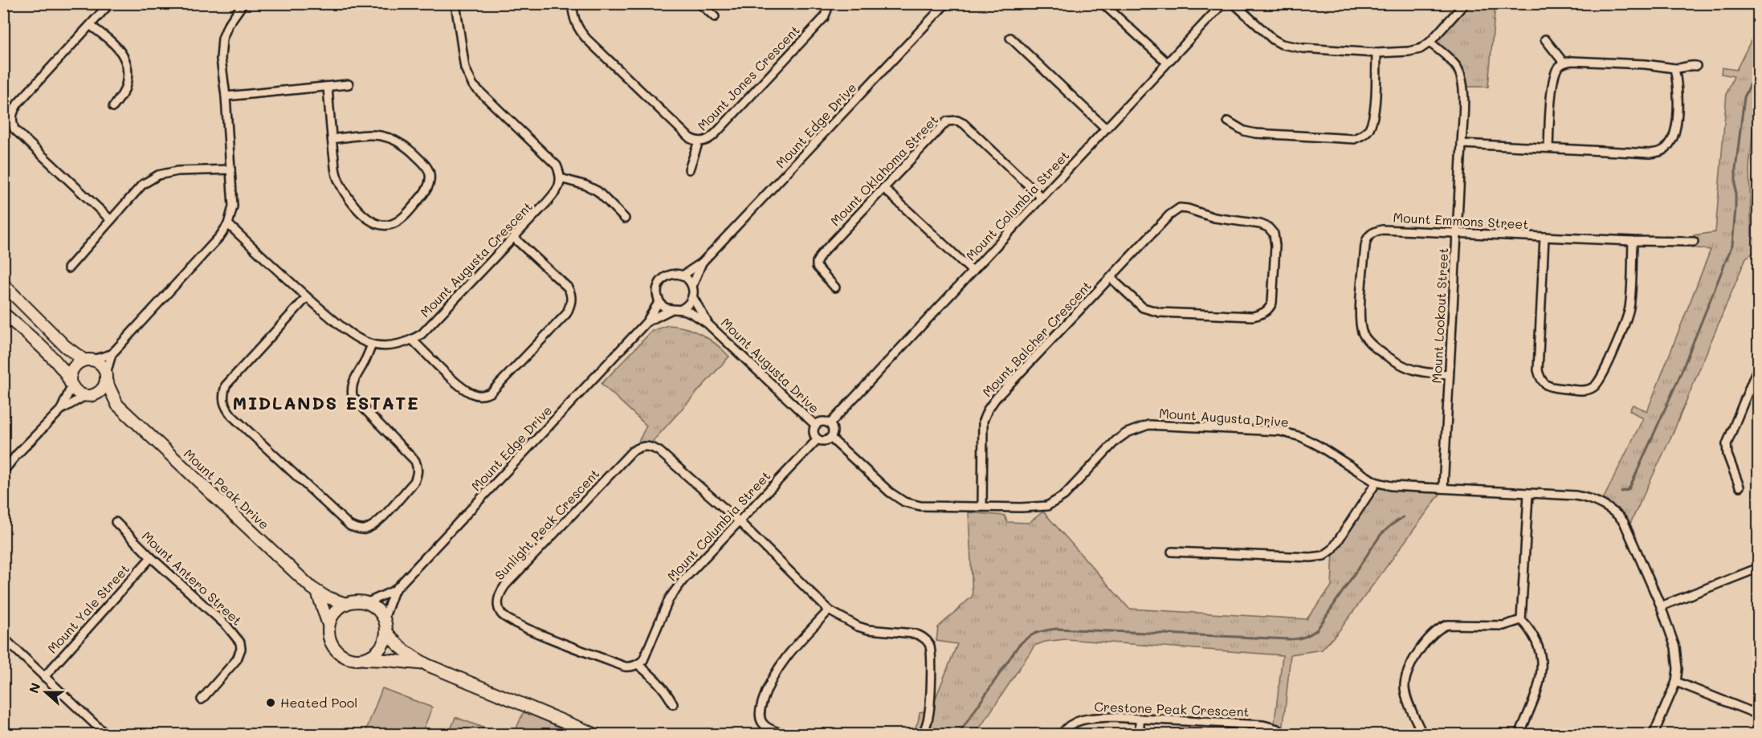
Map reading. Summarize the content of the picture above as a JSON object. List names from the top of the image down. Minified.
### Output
{"streets":{"street":["Mount Jones Crescent","Mount Edge Drive","Mount Oklahoma Street","Mount Columbia Street","Mount Emmons Street","Mount Augusta Crescent","Mount Lookout Street","Mount Balcher Crescent","Mount Augusta Drive","Mount Peak Drive","Sunlight Peak Crescent","Mount Antero Street","Mount Yale Street","Crestone Peak Crescent"]},"crossings":[["Mount Edge Drive","Mount Augusta Drive"],["Mount Edge Drive","Mount Peak Drive"],["Mount Oklahoma Street","Mount Columbia Street"],["Mount Columbia Street","Mount Augusta Drive"],["Mount Columbia Street","Sunlight Peak Crescent"],["Mount Emmons Street","Mount Lookout Street"],["Mount Lookout Street","Mount Augusta Drive"],["Mount Balcher Crescent","Mount Augusta Drive"],["Mount Antero Street","Mount Yale Street"]],"districts":["MIDLANDS ESTATE"],"places":["Heated Pool"],"north":"left"}
